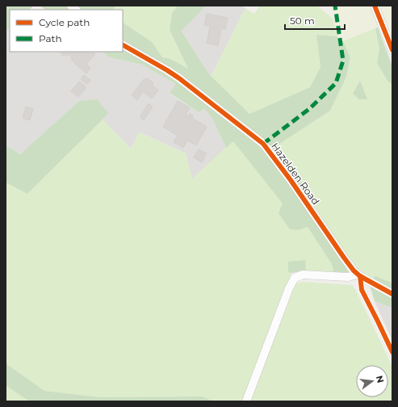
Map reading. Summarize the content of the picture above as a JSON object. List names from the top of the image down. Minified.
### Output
{"streets":{"street":["Hazelden Road"]},"legend":["Cycle path","Path"],"scale_bar":"50 m","north":"right"}
